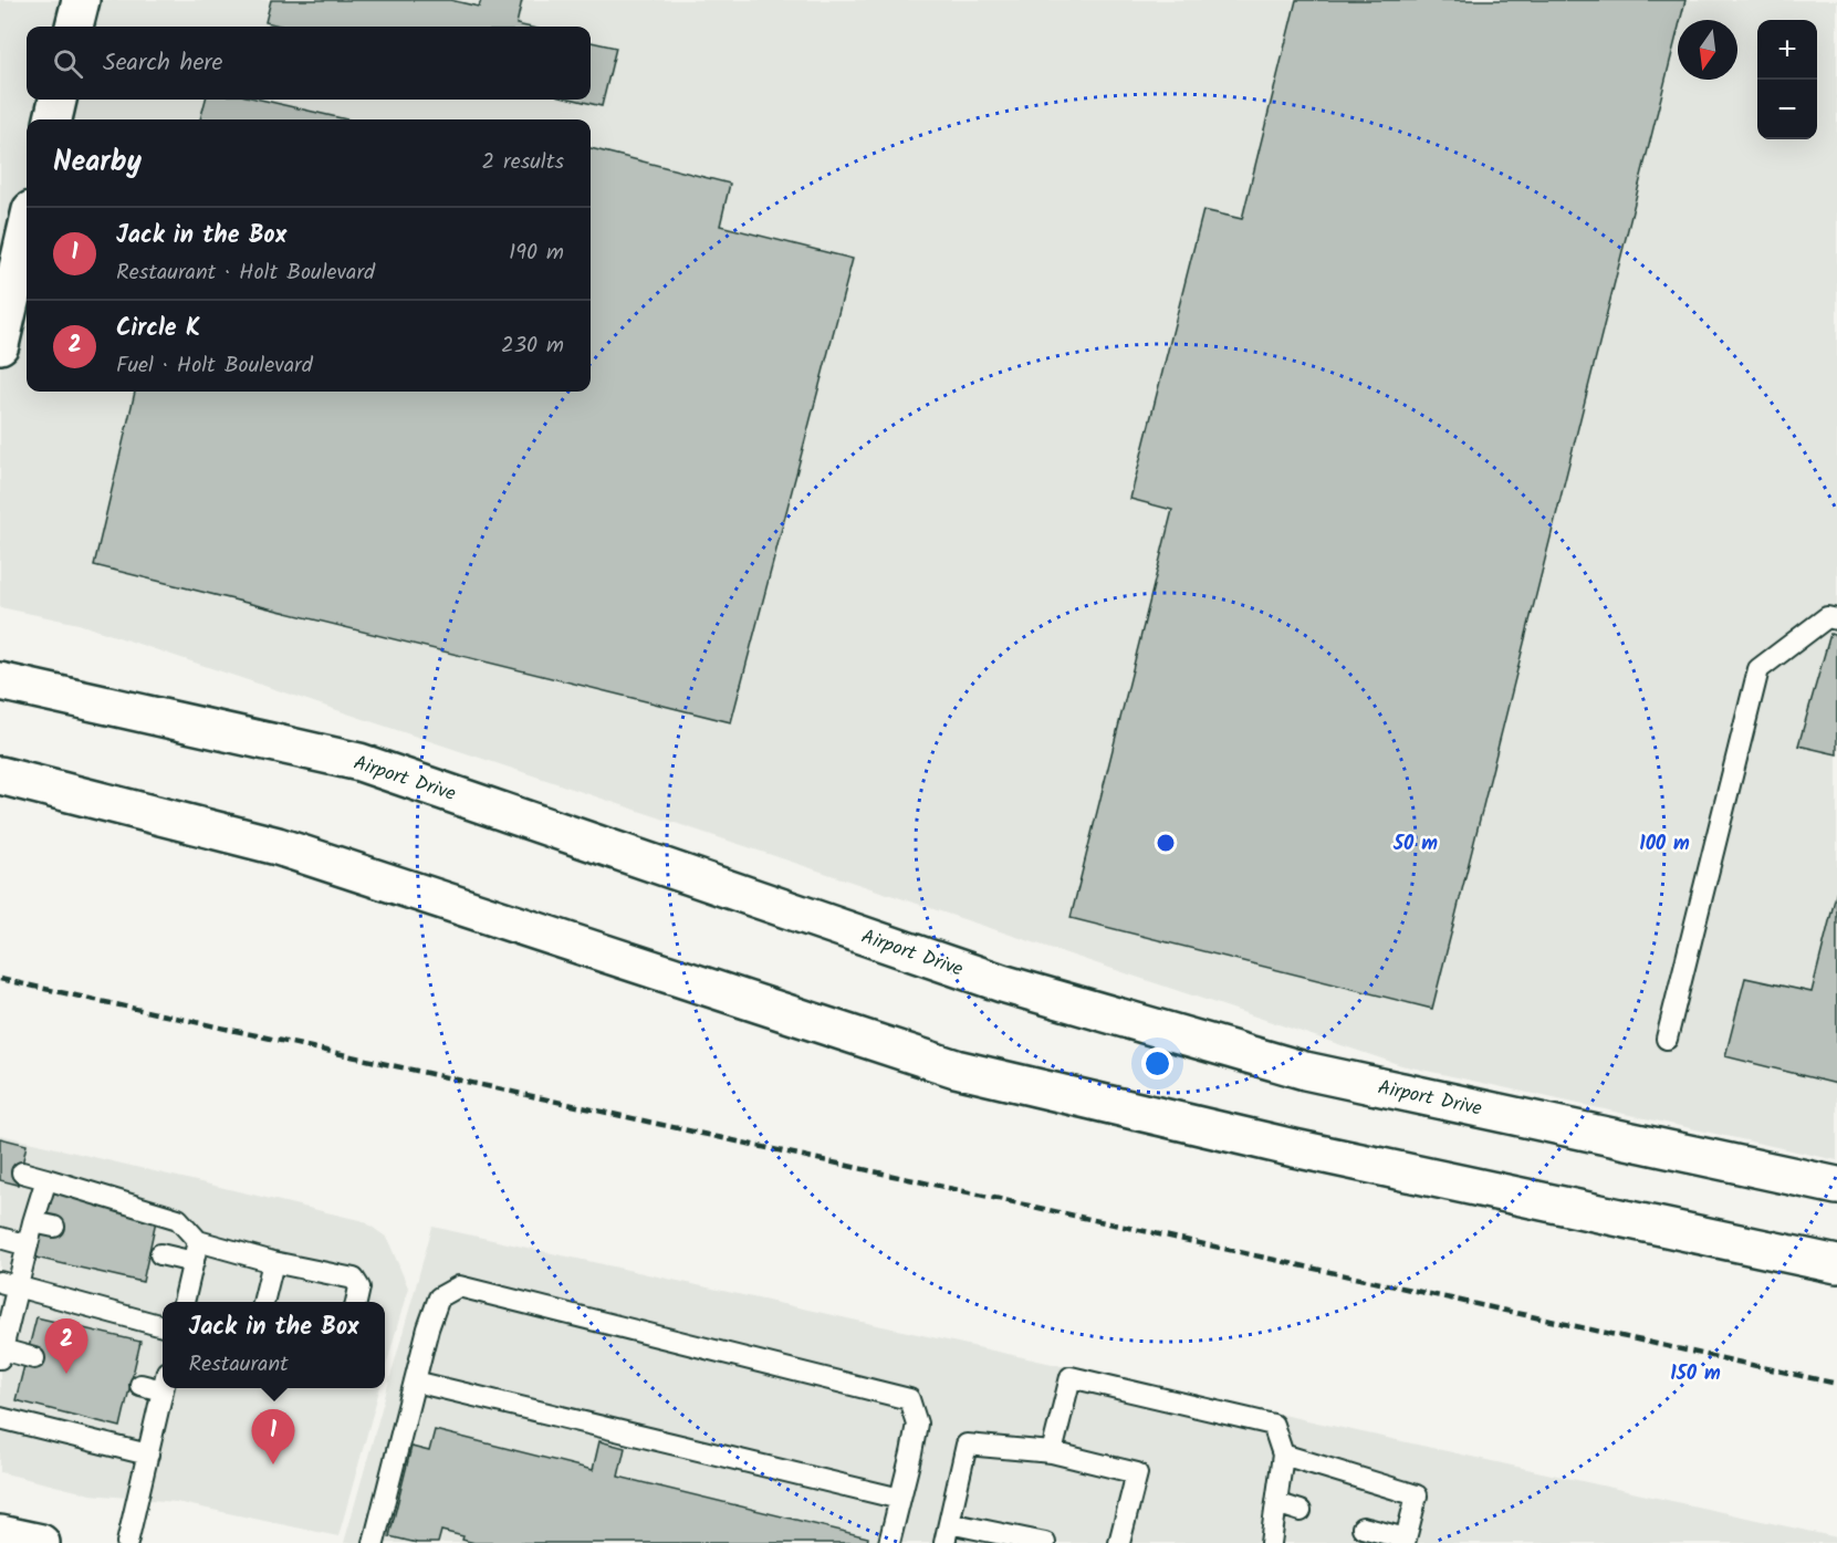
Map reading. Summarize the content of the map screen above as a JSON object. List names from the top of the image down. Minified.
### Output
{"streets":{"main road":["Airport Drive"]},"north":"bottom","page":{"map_buttons":["+","−"],"search":"Search here","heading":["Nearby","2 results"],"list":[{"mark":"1","name":"Jack in the Box","note":"Restaurant · Holt Boulevard","value":"190 m"},{"mark":"2","name":"Circle K","note":"Fuel · Holt Boulevard","value":"230 m"}],"popup":["Jack in the Box","Restaurant"],"pins":["2","1"]},"rings":["50 m","100 m","150 m"]}
